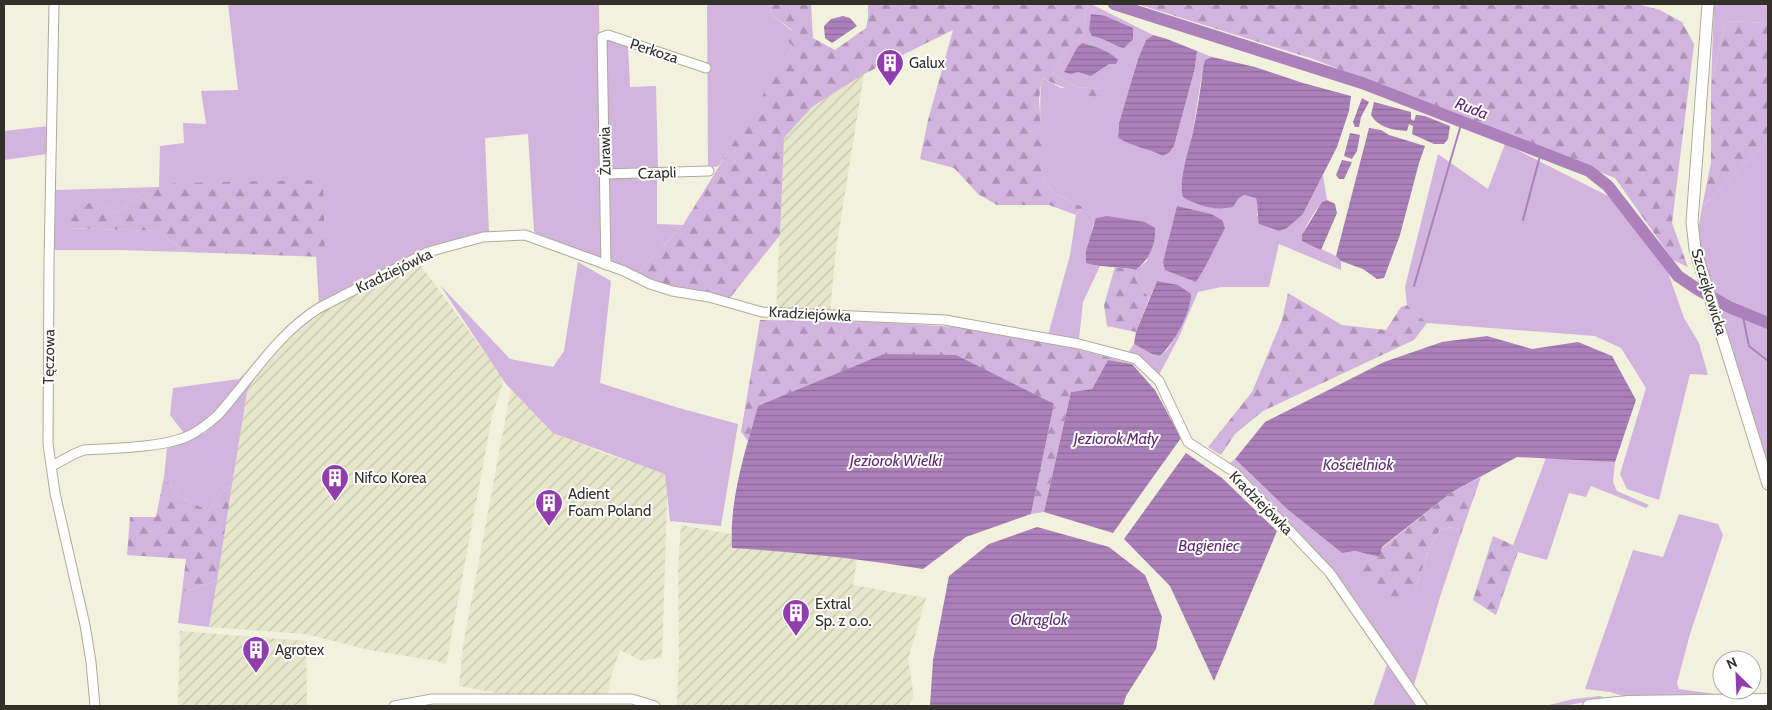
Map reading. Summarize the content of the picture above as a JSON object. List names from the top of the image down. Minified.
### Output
{"streets":{"main road":["Szczejkowicka"],"street":["Perkoza","Żurawia","Czapli","Kradziejówka","Tęczowa"]},"crossings":[["Perkoza","Żurawia"],["Żurawia","Czapli"],["Żurawia","Kradziejówka"],["Kradziejówka","Tęczowa"]],"water":["Ruda","Jeziorok Mały","Jeziorok Wielki","Kościelniok","Bagieniec","Okrąglok"],"places":{"building":["Galux","Nifco Korea","Adient Foam Poland","Extral Sp. z o.o.","Agrotex"]},"north":"top left"}
